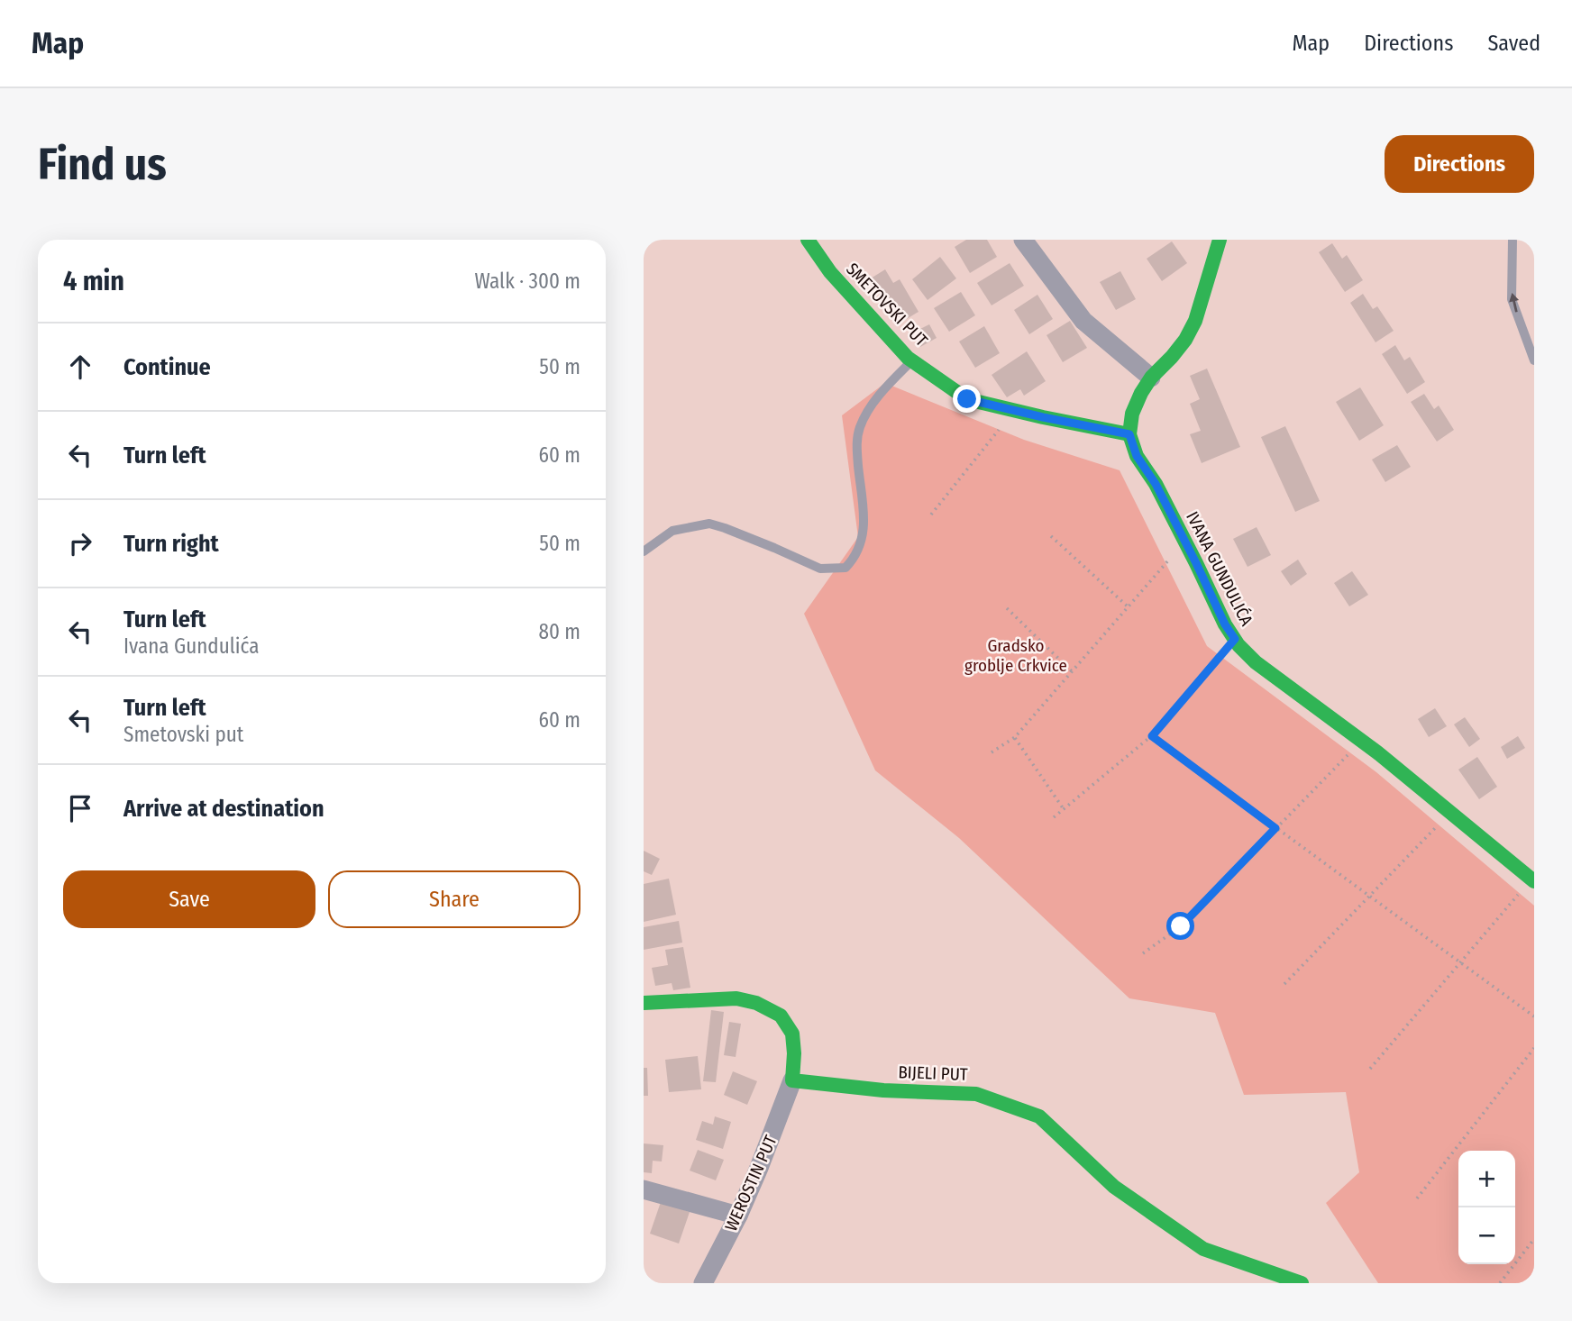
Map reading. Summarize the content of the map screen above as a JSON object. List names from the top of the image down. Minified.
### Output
{"streets":{"street":["SMETOVSKI PUT","IVANA GUNDULIĆA","BIJELI PUT","WEROSTIN PUT"]},"crossings":[["SMETOVSKI PUT","IVANA GUNDULIĆA"],["BIJELI PUT","WEROSTIN PUT"]],"parks":["Gradsko groblje Crkvice"],"page":{"header":"Map","nav":["Map","Directions","Saved"],"buttons":["Directions",["Save","Share"]],"title":"Find us","heading":["4 min","Walk · 300 m"],"list":[["Continue","50 m"],["Turn left","60 m"],["Turn right","50 m"],["Turn left","Ivana Gundulića","80 m"],["Turn left","Smetovski put","60 m"],"Arrive at destination"],"map_buttons":["+","−"]}}
